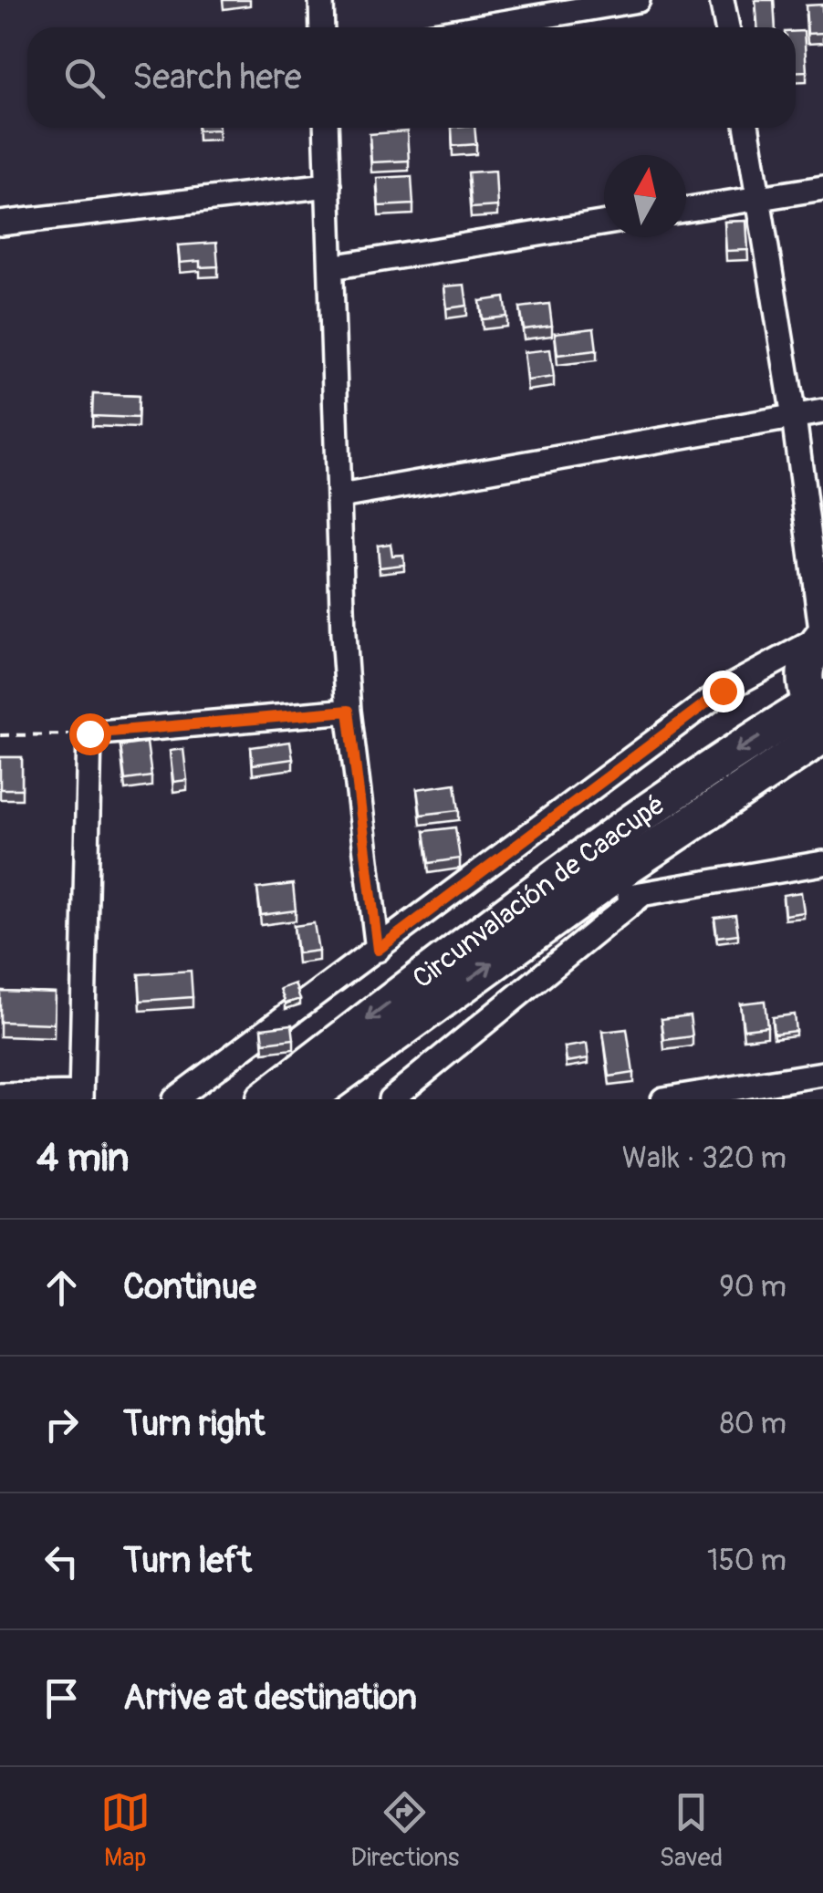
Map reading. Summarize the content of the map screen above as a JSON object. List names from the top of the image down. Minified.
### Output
{"streets":{"highway":["Circunvalación de Caacupé"]},"north":"top","page":{"search":"Search here","heading":["4 min","Walk · 320 m"],"list":[["Continue","90 m"],["Turn right","80 m"],["Turn left","150 m"],"Arrive at destination"],"nav":["Map","Directions","Saved"]}}
